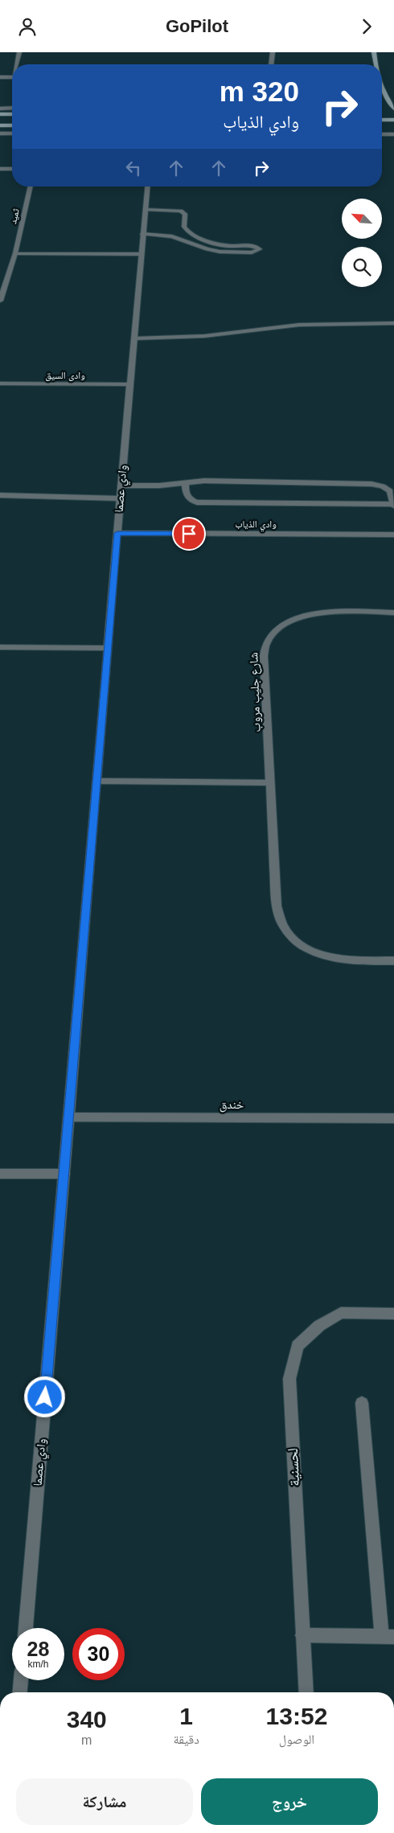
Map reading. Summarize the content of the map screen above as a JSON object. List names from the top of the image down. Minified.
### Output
{"streets":{"street":["ثميد","وادى السيق","وادي عصما","وادي الذياب","شارع جليب مروب","خندق","لحسنية"]},"crossings":[["وادى السيق","وادي عصما"],["وادي عصما","وادي الذياب"],["وادي عصما","خندق"]],"north":"top left","page":{"header":"GoPilot","turn":["320 m","وادي الذياب"],"speed":"28 km/h","limit":"30","eta":["13:52","الوصول","1","دقيقة","340","m"],"buttons":["خروج","مشاركة"]}}
